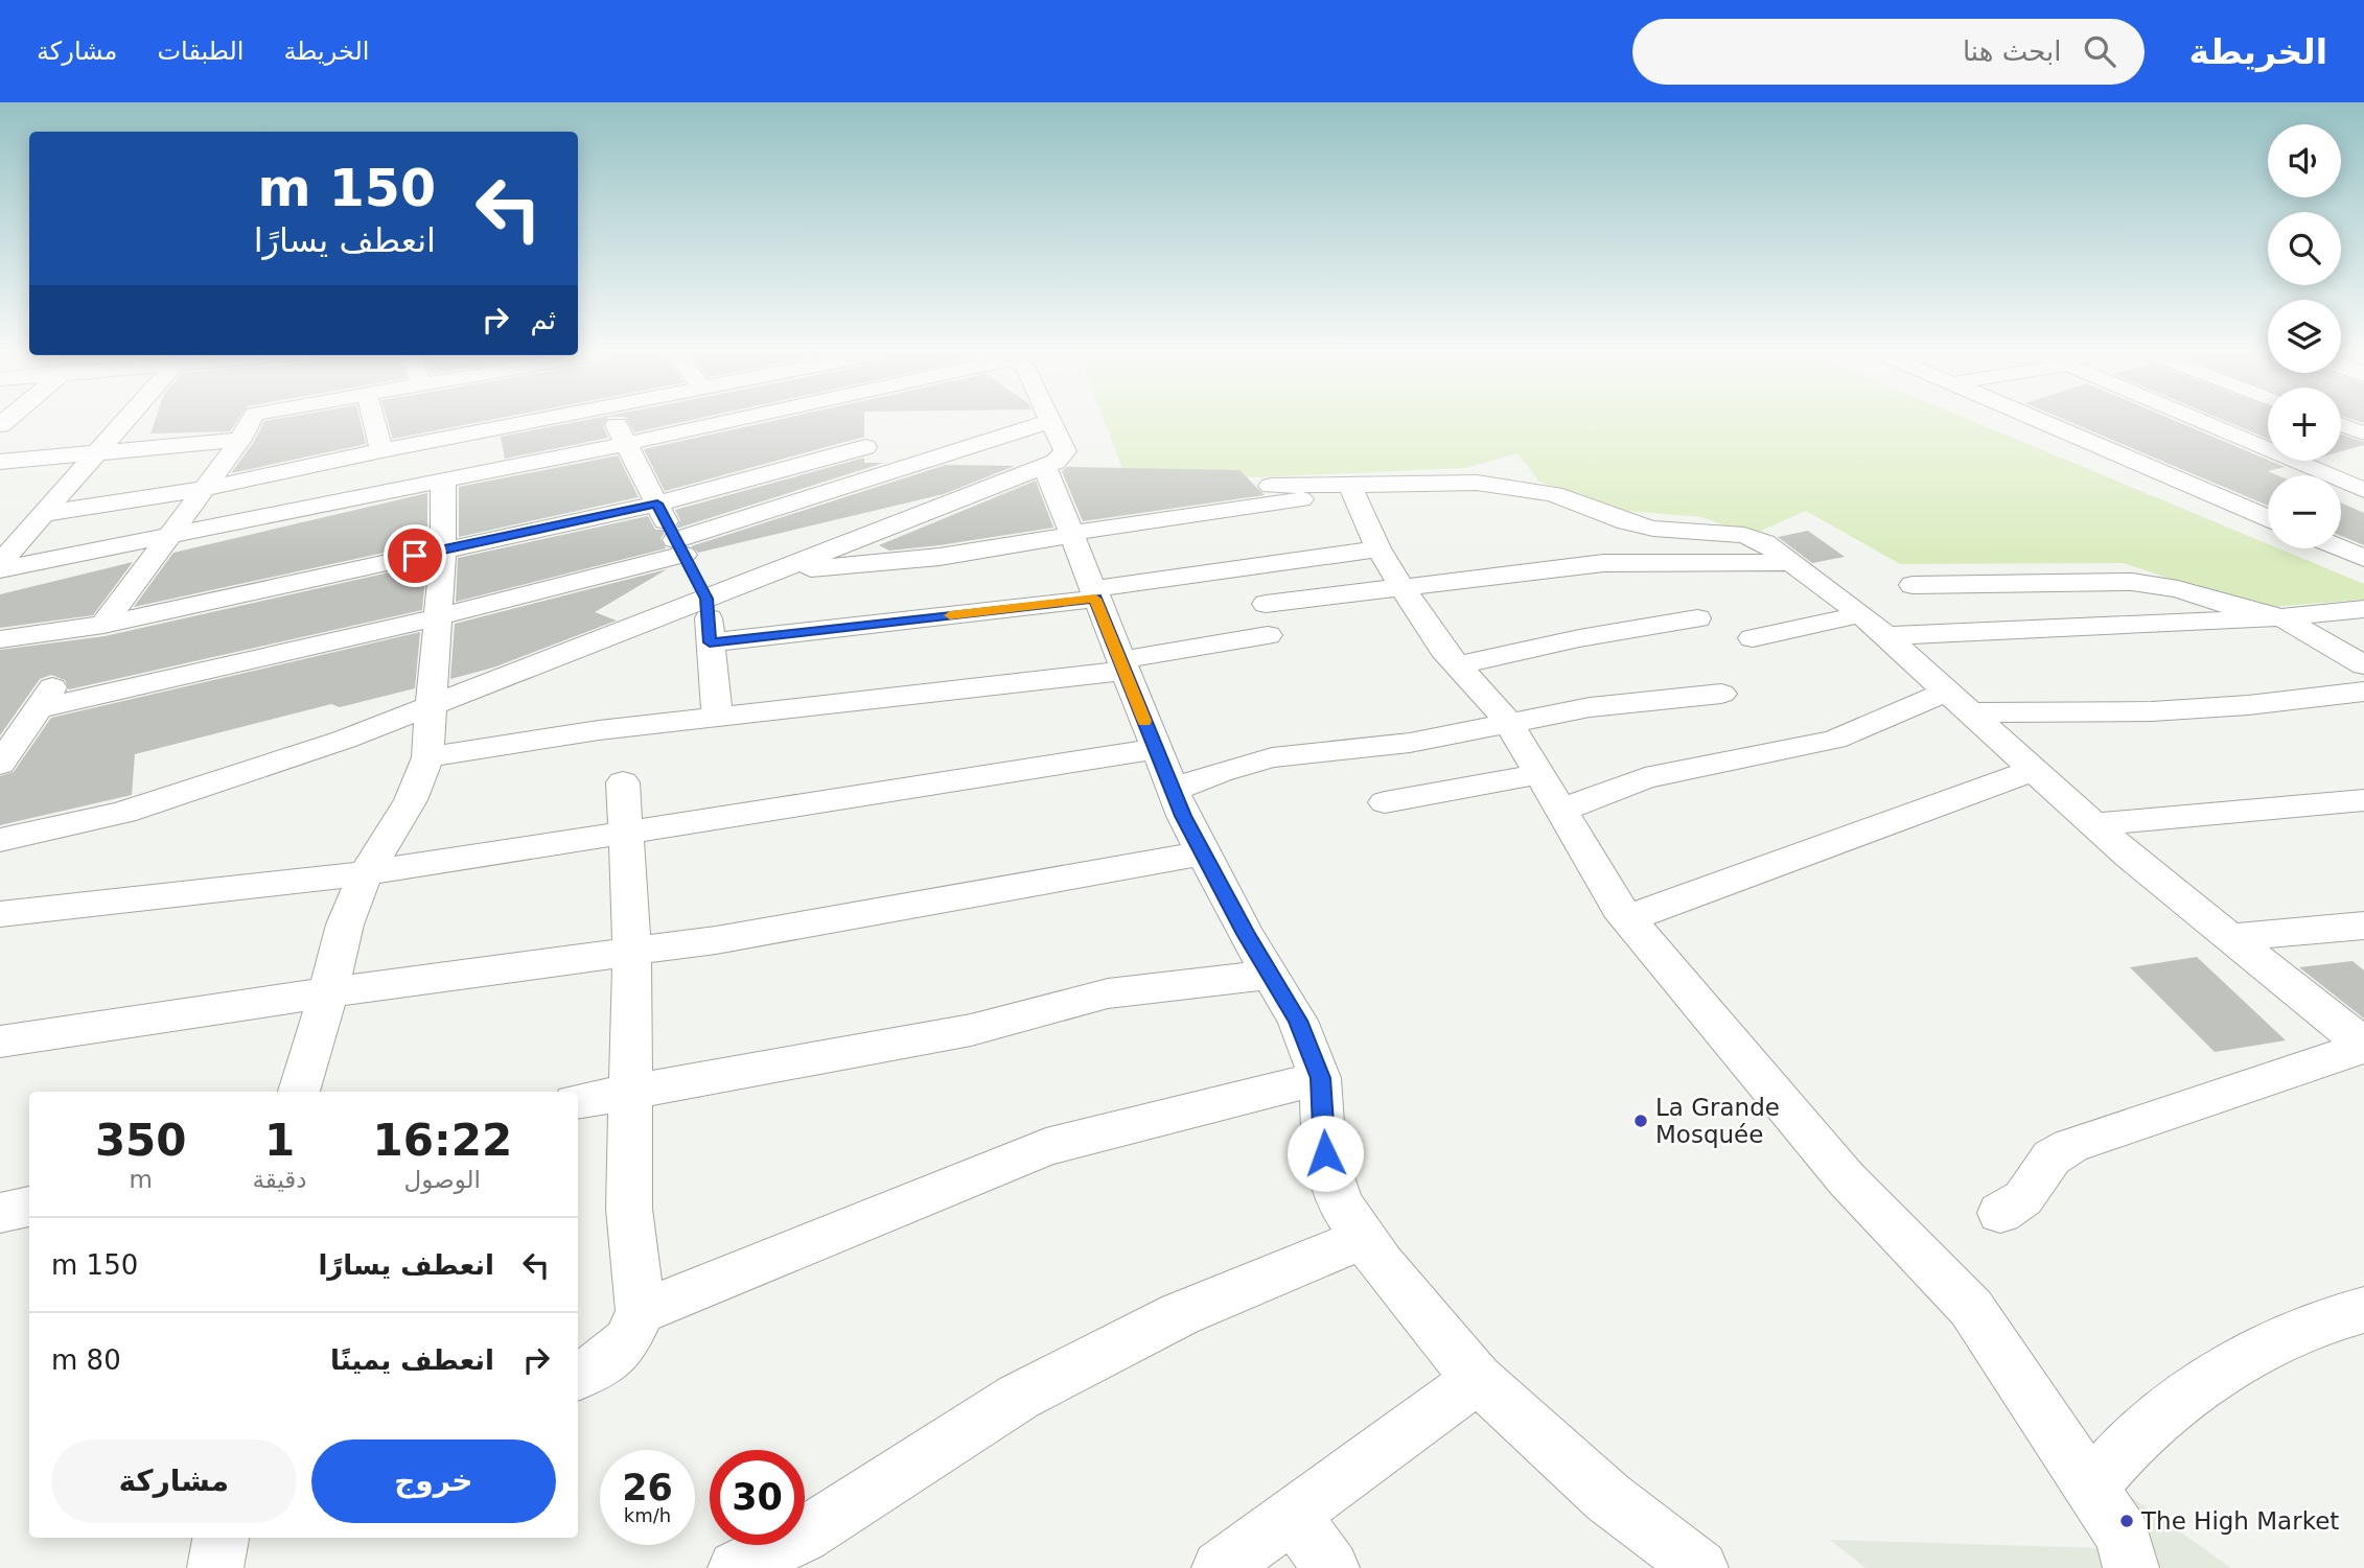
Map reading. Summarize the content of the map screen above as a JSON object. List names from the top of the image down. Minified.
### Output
{"places":["La Grande Mosquée","The High Market"],"page":{"header":"الخريطة","search":"ابحث هنا","nav":["الخريطة","الطبقات","مشاركة"],"map_buttons":["+","−"],"turn":["150 m","انعطف يسارًا"],"then":"ثم","eta":["16:22","الوصول","1","دقيقة","350","m"],"list":[{"name":"انعطف يسارًا","value":"150 m"},{"name":"انعطف يمينًا","value":"80 m"}],"buttons":["خروج","مشاركة"],"speed":"26 km/h","limit":"30"}}
